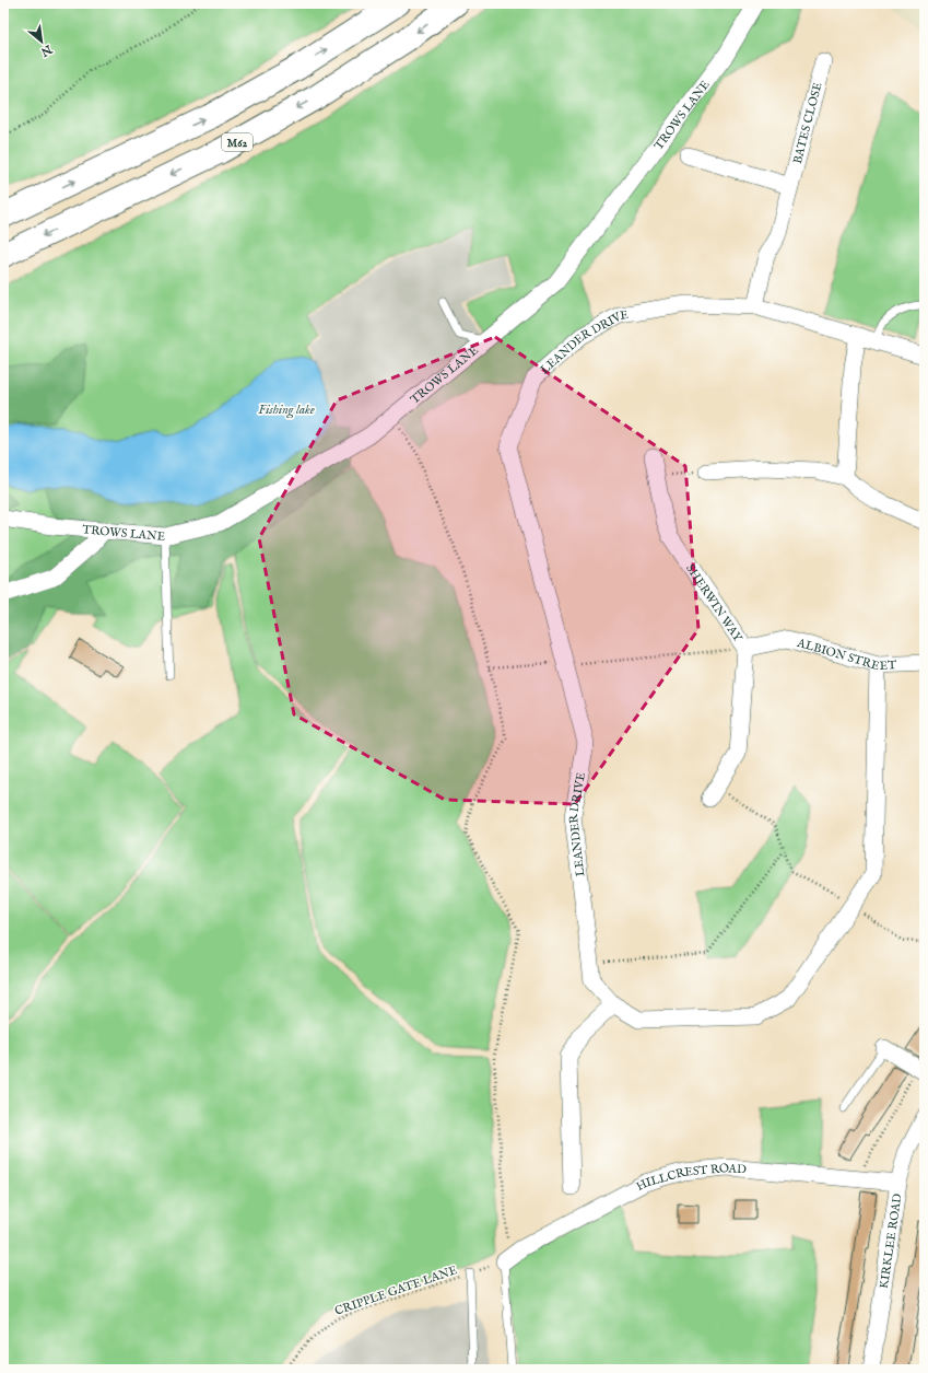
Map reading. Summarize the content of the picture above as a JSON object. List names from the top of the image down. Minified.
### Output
{"streets":{"highway":["M62"],"street":["TROWS LANE","BATES CLOSE","LEANDER DRIVE","SHERWIN WAY","ALBION STREET","HILLCREST ROAD","KIRKLEE ROAD"],"path":["CRIPPLE GATE LANE"]},"crossings":[["BATES CLOSE","LEANDER DRIVE"],["LEANDER DRIVE","ALBION STREET"],["SHERWIN WAY","ALBION STREET"],["HILLCREST ROAD","KIRKLEE ROAD"],["HILLCREST ROAD","CRIPPLE GATE LANE"]],"water":["Fishing lake"],"north":"bottom right"}
